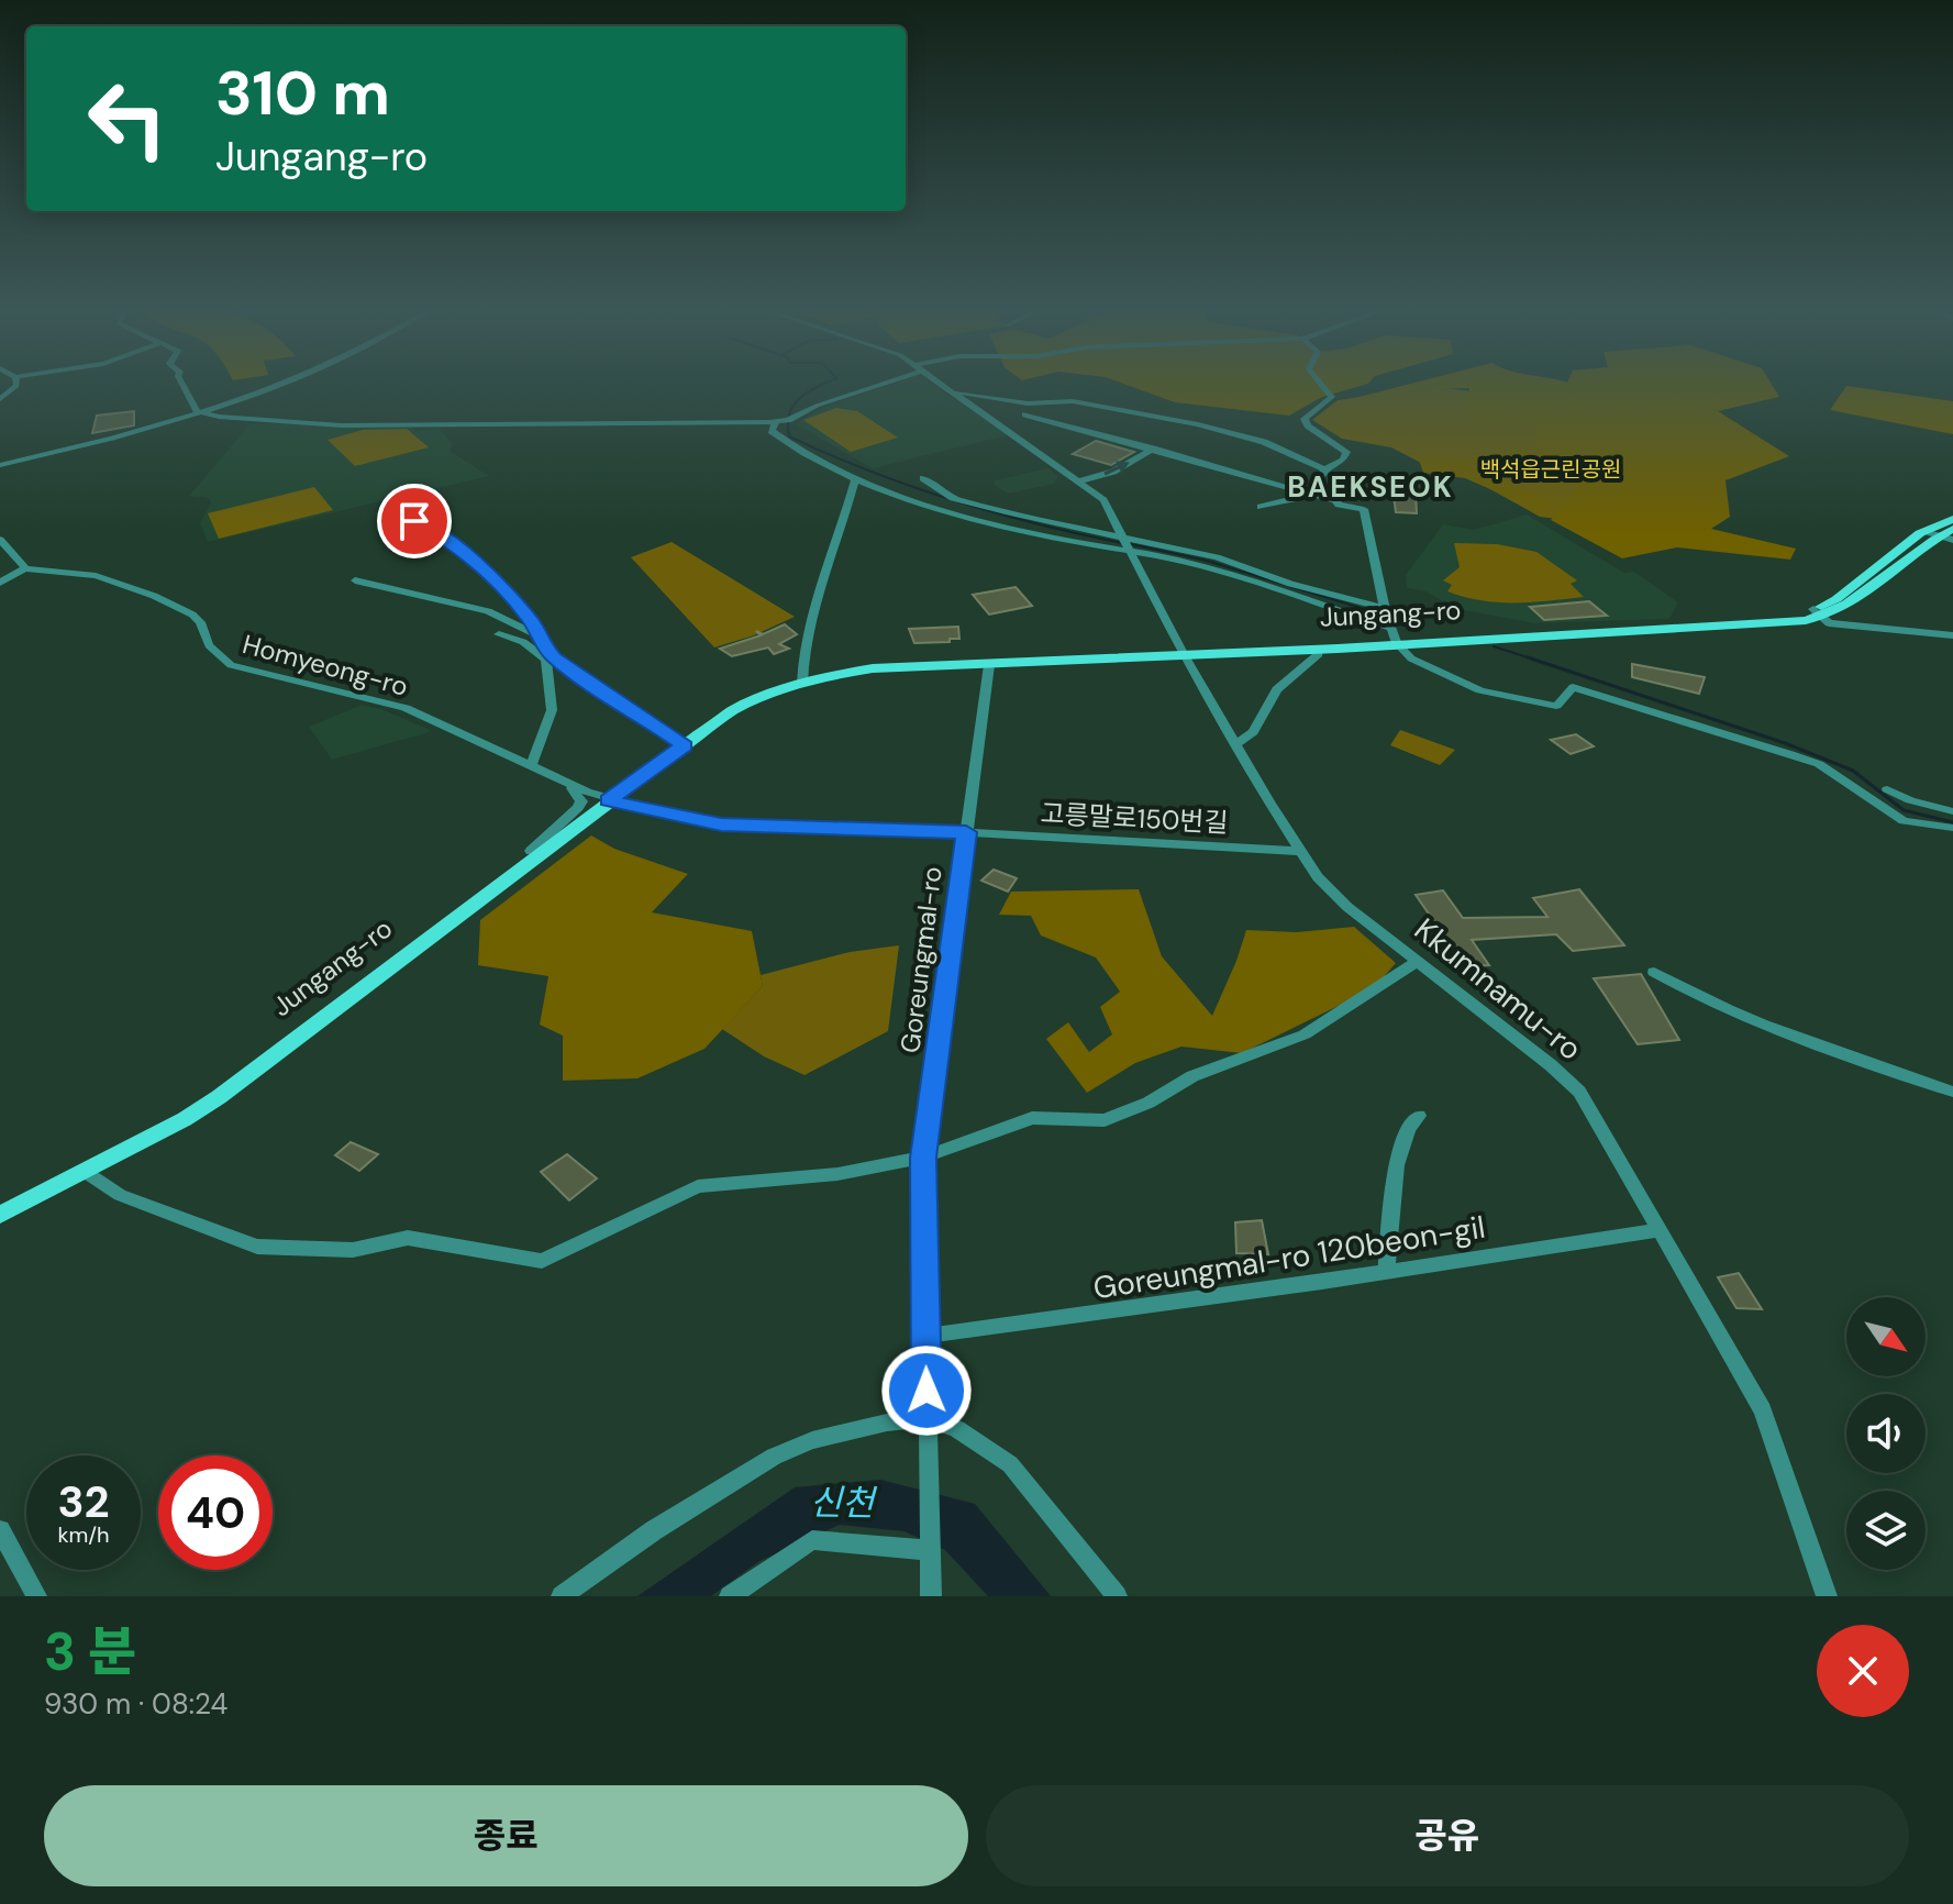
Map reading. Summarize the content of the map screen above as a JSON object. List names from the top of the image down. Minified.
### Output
{"streets":{"main road":["Jungang-ro"],"street":["Homyeong-ro","고릉말로150번길","Goreungmal-ro","Kkumnamu-ro","Goreungmal-ro 120beon-gil"]},"crossings":[["Jungang-ro","Homyeong-ro"],["Jungang-ro","Goreungmal-ro"],["Jungang-ro","Kkumnamu-ro"],["고릉말로150번길","Goreungmal-ro"],["고릉말로150번길","Kkumnamu-ro"],["Goreungmal-ro","Goreungmal-ro 120beon-gil"],["Kkumnamu-ro","Goreungmal-ro 120beon-gil"]],"districts":["BAEKSEOK"],"water":["신천"],"parks":["백석읍근린공원"],"north":"bottom right","page":{"turn":["310 m","Jungang-ro"],"speed":"32 km/h","limit":"40","heading":["3 분","930 m · 08:24"],"buttons":["종료","공유"]}}
